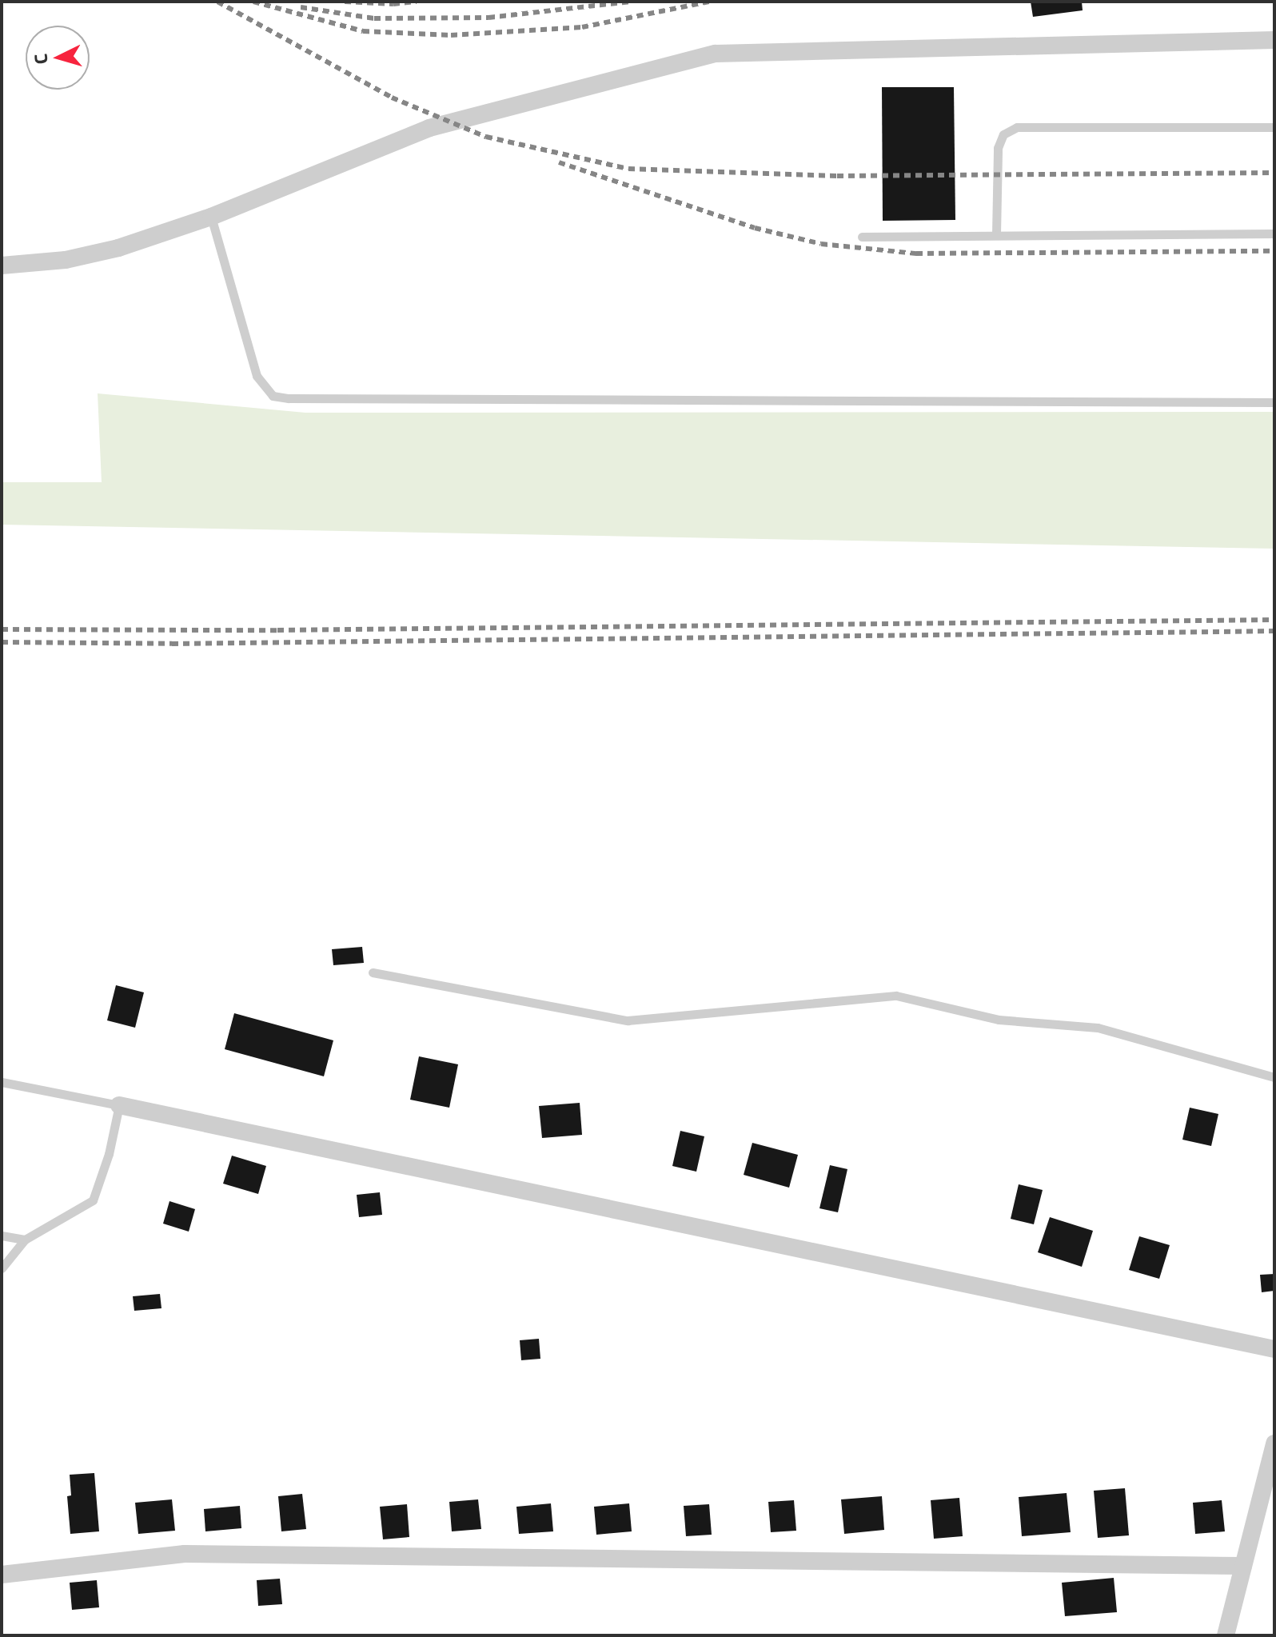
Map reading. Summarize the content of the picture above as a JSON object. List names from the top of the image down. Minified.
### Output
{"north":"left"}
